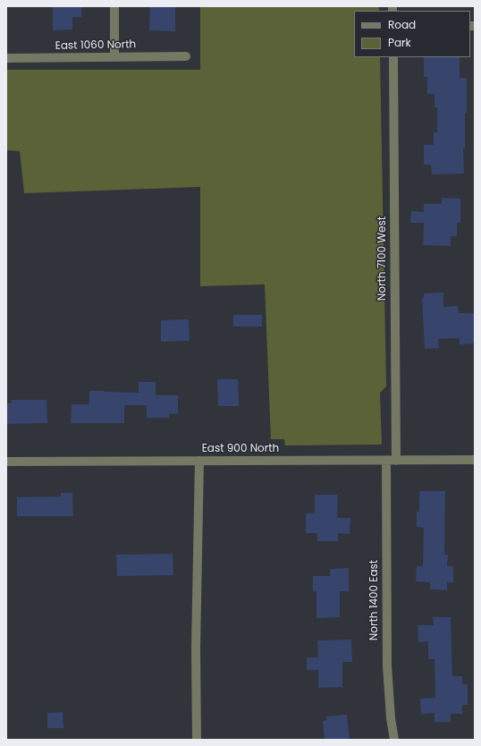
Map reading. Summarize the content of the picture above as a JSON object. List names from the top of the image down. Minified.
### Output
{"streets":{"street":["East 1060 North","North 7100 West","East 900 North","North 1400 East"]},"crossings":[["North 7100 West","East 900 North"],["East 900 North","North 1400 East"]],"legend":["Road","Park"]}
